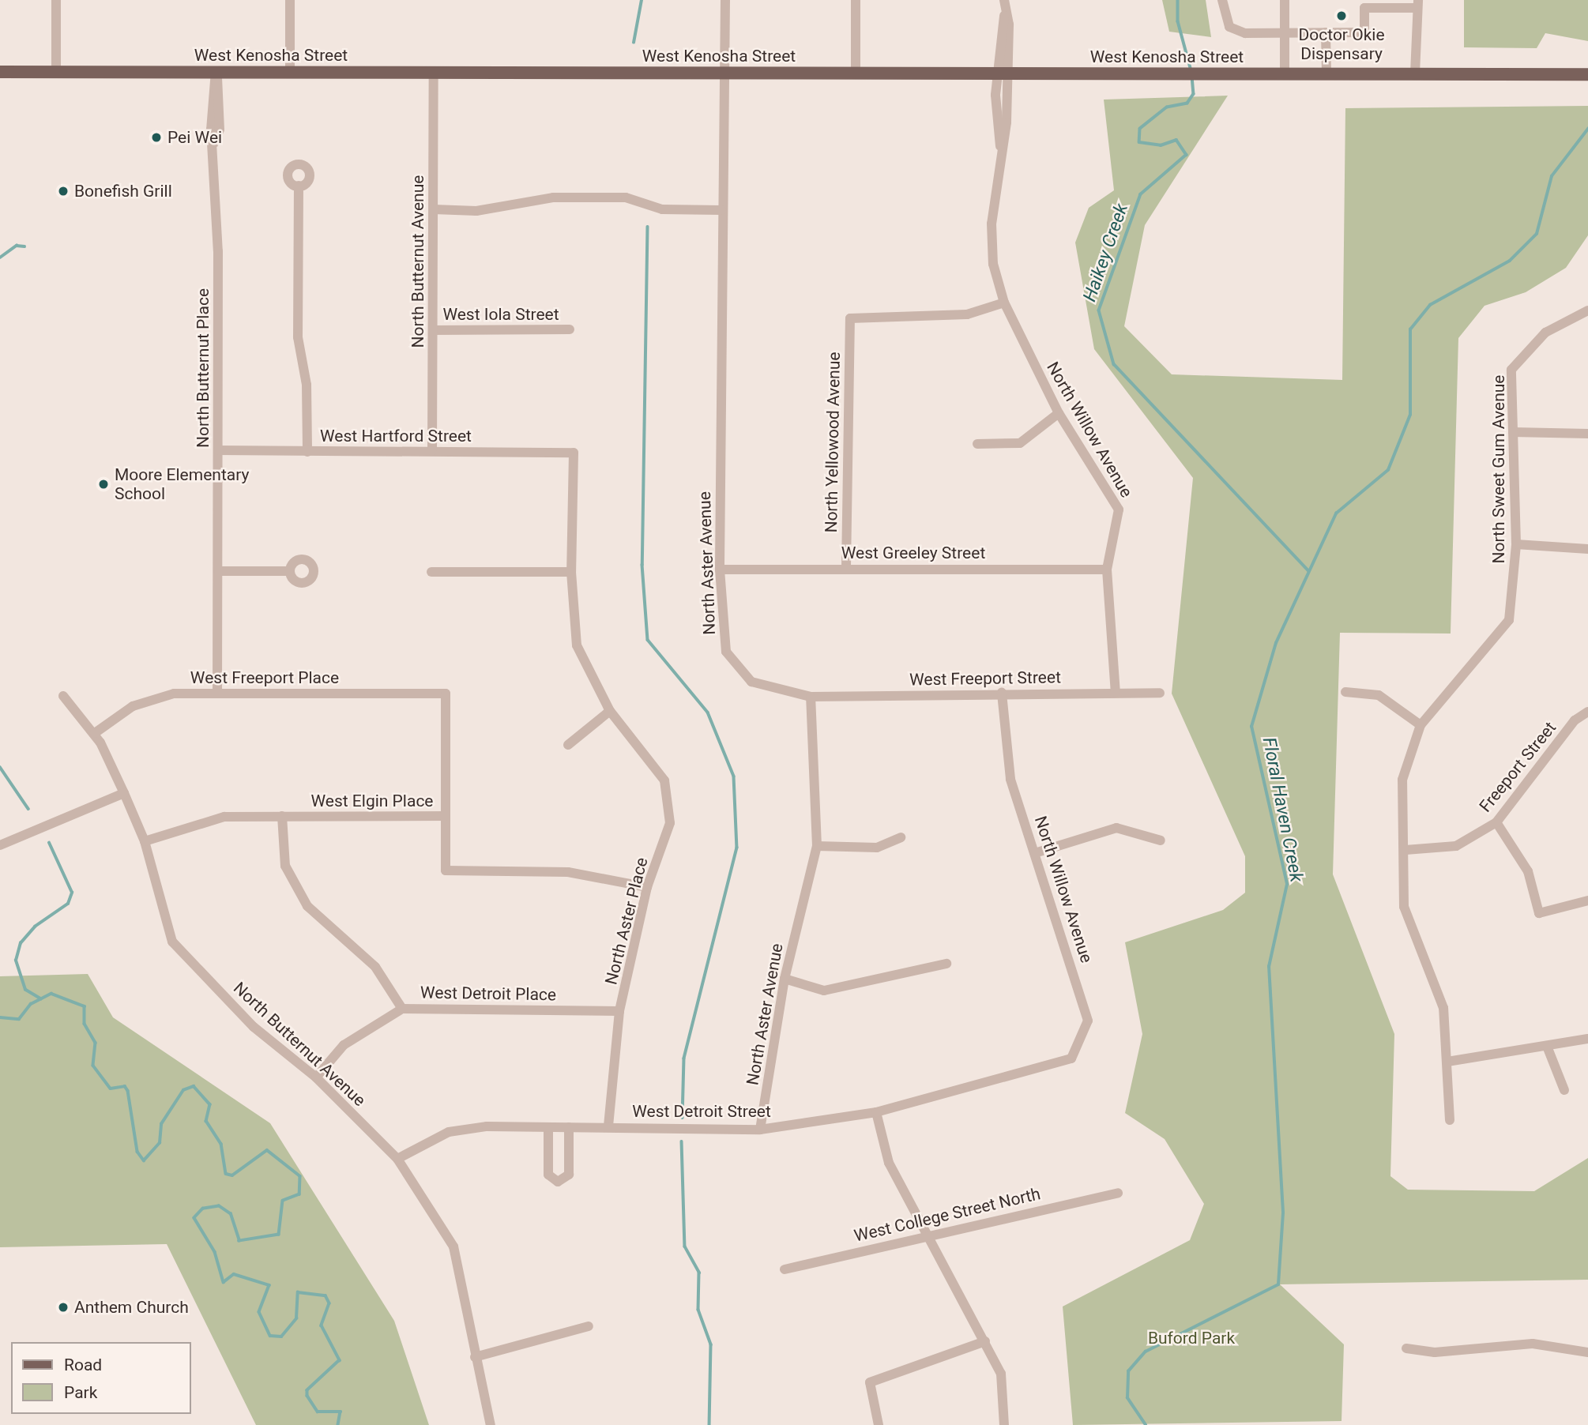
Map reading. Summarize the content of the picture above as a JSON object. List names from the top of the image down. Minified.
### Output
{"streets":{"main road":["West Kenosha Street"],"street":["North Butternut Avenue","West Iola Street","North Butternut Place","North Willow Avenue","West Hartford Street","North Yellowood Avenue","North Sweet Gum Avenue","West Greeley Street","North Aster Avenue","West Freeport Place","West Freeport Street","Freeport Street","West Elgin Place","North Aster Place","West Detroit Place","West Detroit Street","West College Street North"]},"crossings":[["West Kenosha Street","North Butternut Avenue"],["West Kenosha Street","North Butternut Place"],["West Kenosha Street","North Willow Avenue"],["West Kenosha Street","North Aster Avenue"],["North Butternut Avenue","West Iola Street"],["North Butternut Avenue","West Hartford Street"],["North Butternut Avenue","West Freeport Place"],["North Butternut Avenue","West Elgin Place"],["North Butternut Avenue","West Detroit Place"],["North Butternut Avenue","West Detroit Street"],["North Butternut Place","West Hartford Street"],["North Butternut Place","West Freeport Place"],["North Willow Avenue","North Yellowood Avenue"],["North Willow Avenue","West Greeley Street"],["North Willow Avenue","West Freeport Street"],["North Willow Avenue","West Detroit Street"],["West Hartford Street","North Aster Place"],["North Yellowood Avenue","West Greeley Street"],["North Sweet Gum Avenue","Freeport Street"],["West Greeley Street","North Aster Avenue"],["North Aster Avenue","West Freeport Street"],["North Aster Avenue","West Detroit Street"],["West Freeport Place","West Elgin Place"],["West Elgin Place","North Aster Place"],["North Aster Place","West Detroit Place"],["North Aster Place","West Detroit Street"]],"water":["Haikey Creek","Floral Haven Creek"],"parks":["Buford Park"],"places":["Doctor Okie Dispensary","Pei Wei","Bonefish Grill","Moore Elementary School","Anthem Church"],"legend":["Road","Park"]}
